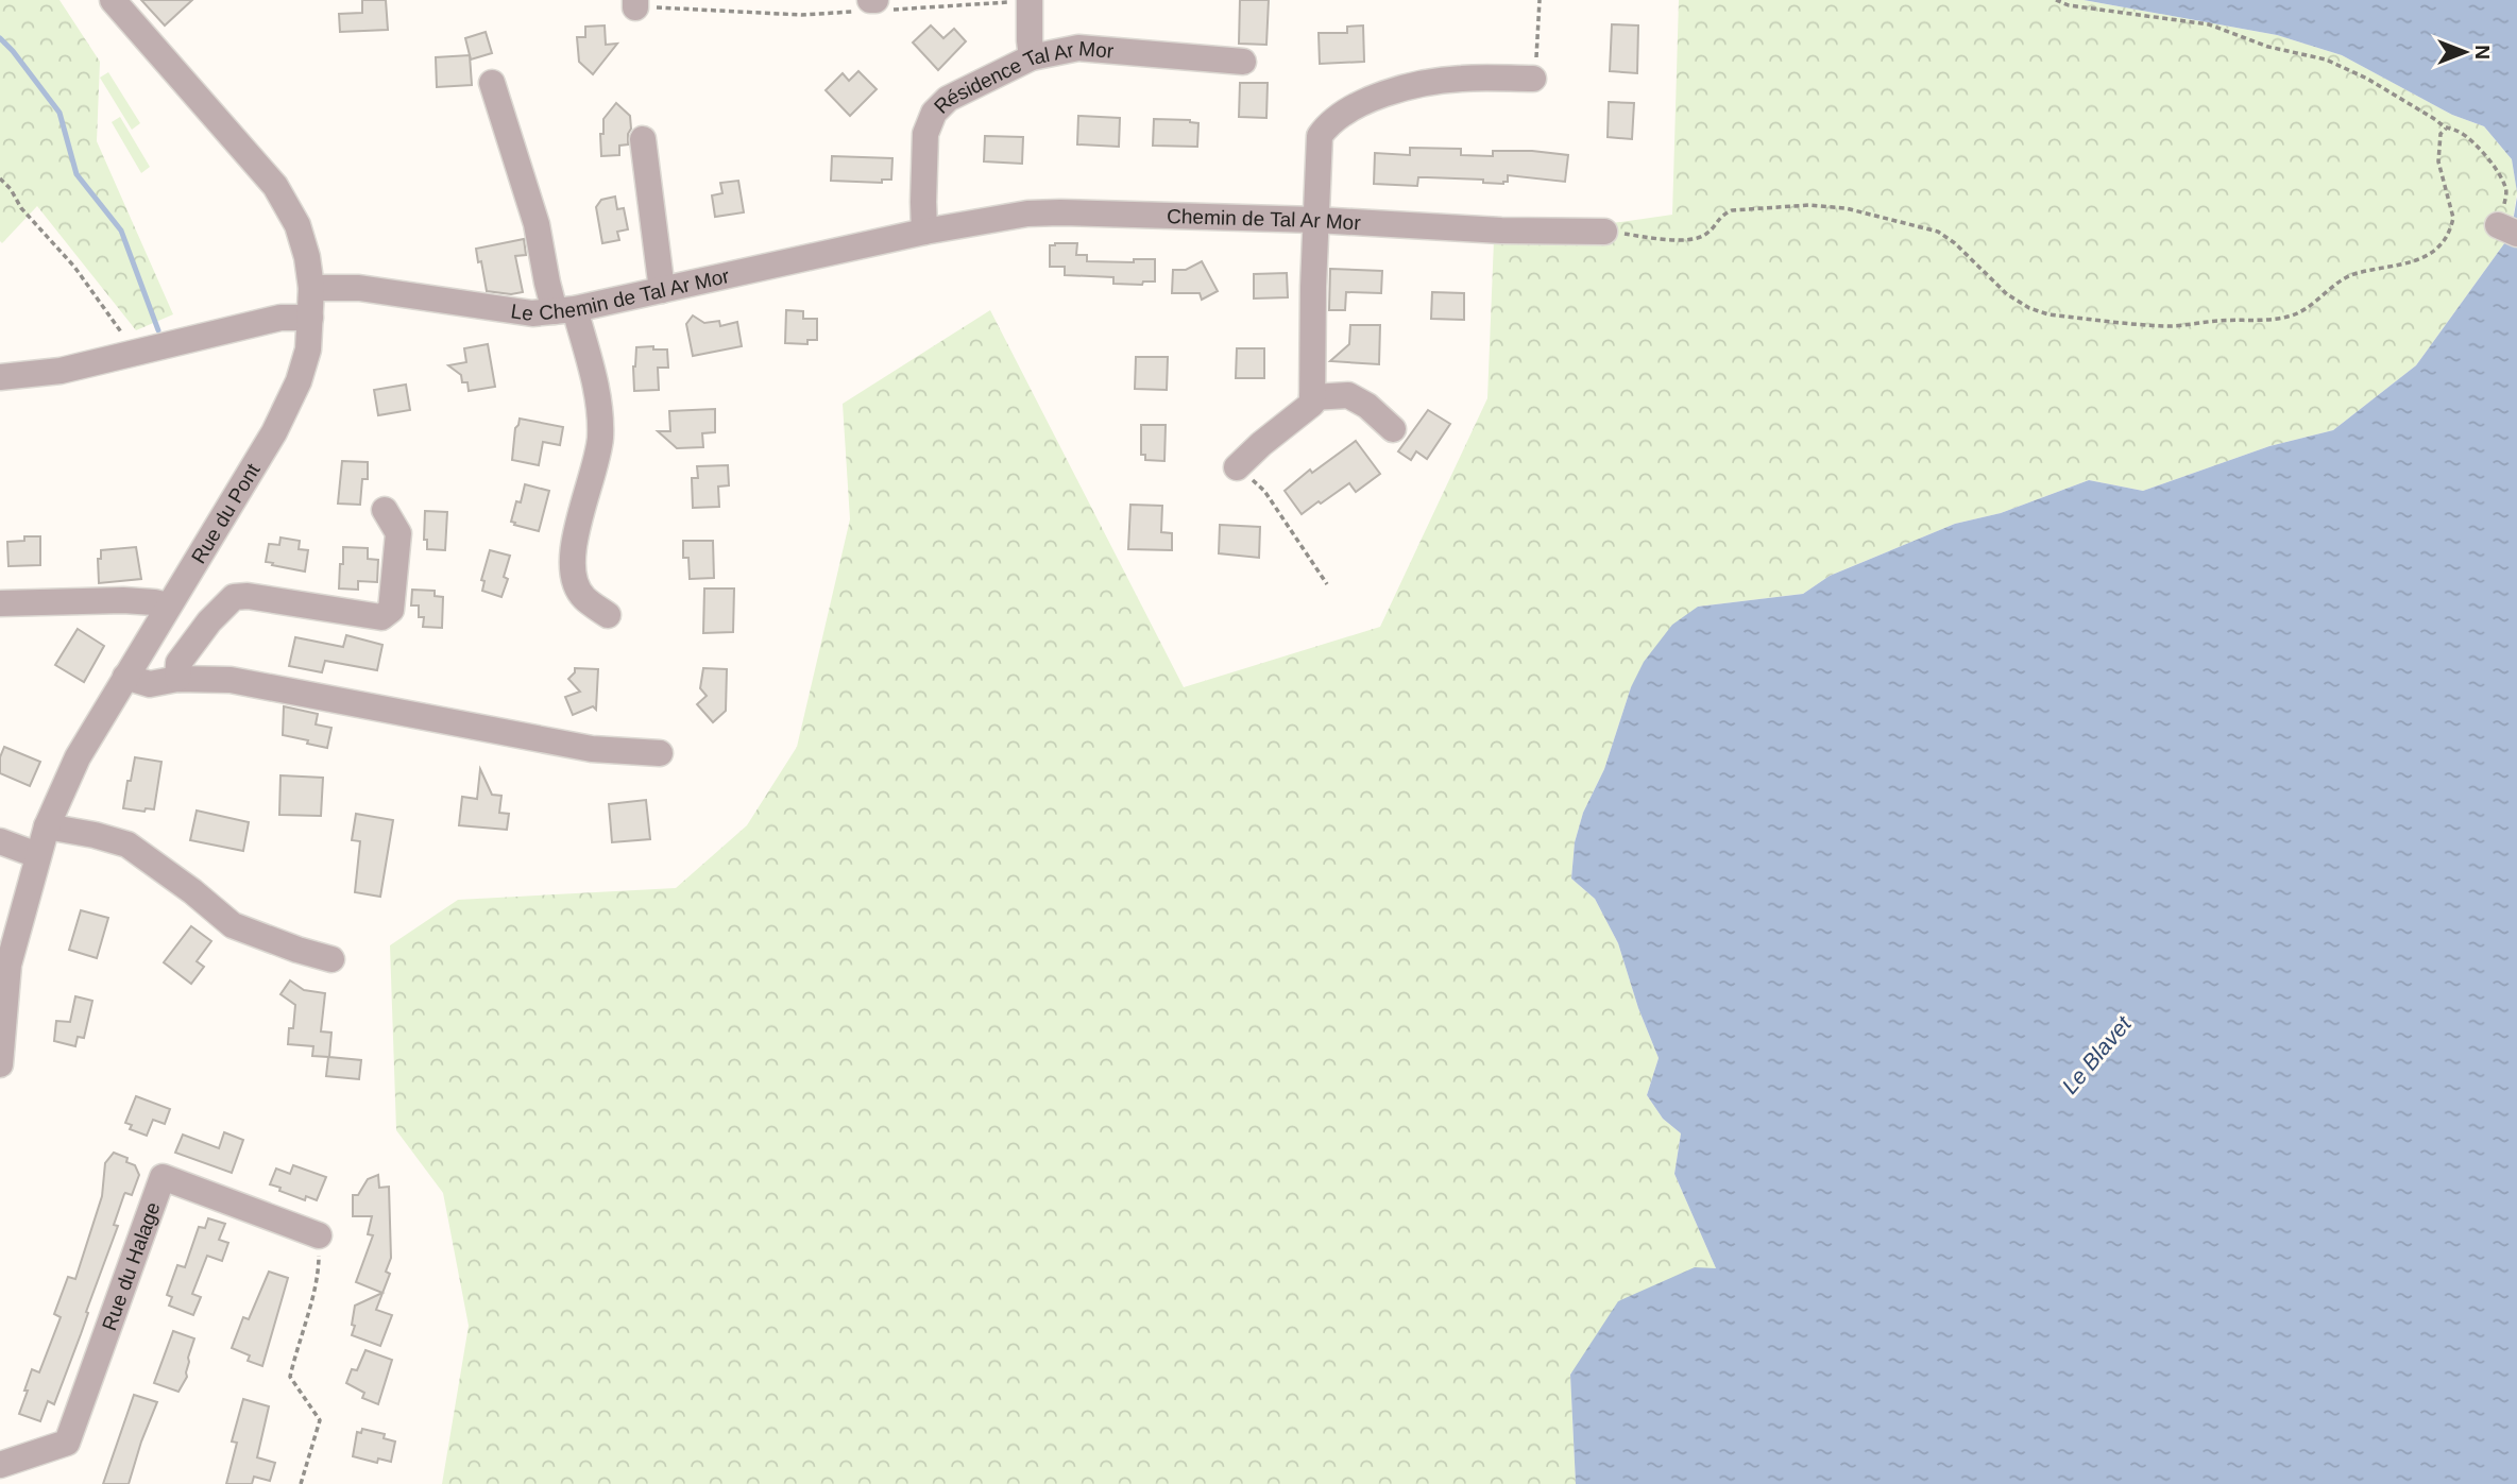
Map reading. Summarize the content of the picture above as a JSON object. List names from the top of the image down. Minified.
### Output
{"streets":{"street":["Résidence Tal Ar Mor","Chemin de Tal Ar Mor","Le Chemin de Tal Ar Mor","Rue du Pont","Rue du Halage"]},"crossings":[["Résidence Tal Ar Mor","Chemin de Tal Ar Mor"],["Résidence Tal Ar Mor","Le Chemin de Tal Ar Mor"],["Chemin de Tal Ar Mor","Le Chemin de Tal Ar Mor"],["Le Chemin de Tal Ar Mor","Rue du Pont"]],"water":["Le Blavet"],"north":"right"}
